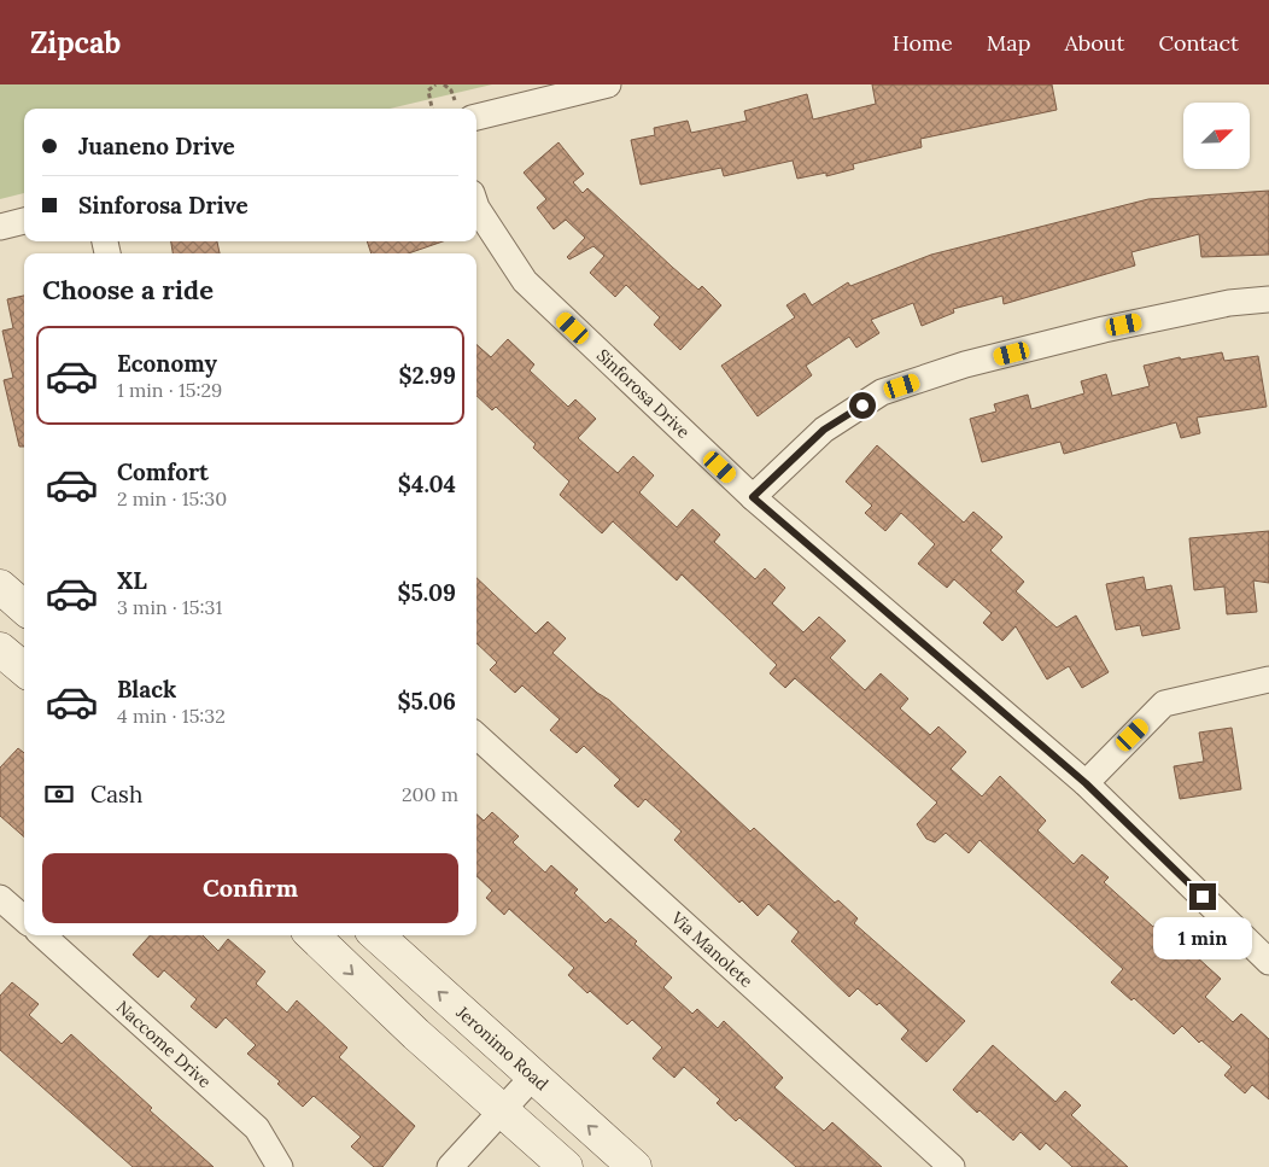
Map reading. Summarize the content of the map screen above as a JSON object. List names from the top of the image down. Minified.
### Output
{"streets":{"main road":["Jeronimo Road"],"street":["Sinforosa Drive","Via Manolete","Naccome Drive"]},"north":"top right","page":{"header":"Zipcab","nav":["Home","Map","About","Contact"],"banner":["Juaneno Drive","Sinforosa Drive"],"heading":"Choose a ride","list":[{"name":"Economy","note":"1 min · 15:29","value":"$2.99"},{"name":"Comfort","note":"2 min · 15:30","value":"$4.04"},{"name":"XL","note":"3 min · 15:31","value":"$5.09"},{"name":"Black","note":"4 min · 15:32","value":"$5.06"}],"pay":["Cash","200 m"],"buttons":"Confirm","bubble":"1 min"}}
